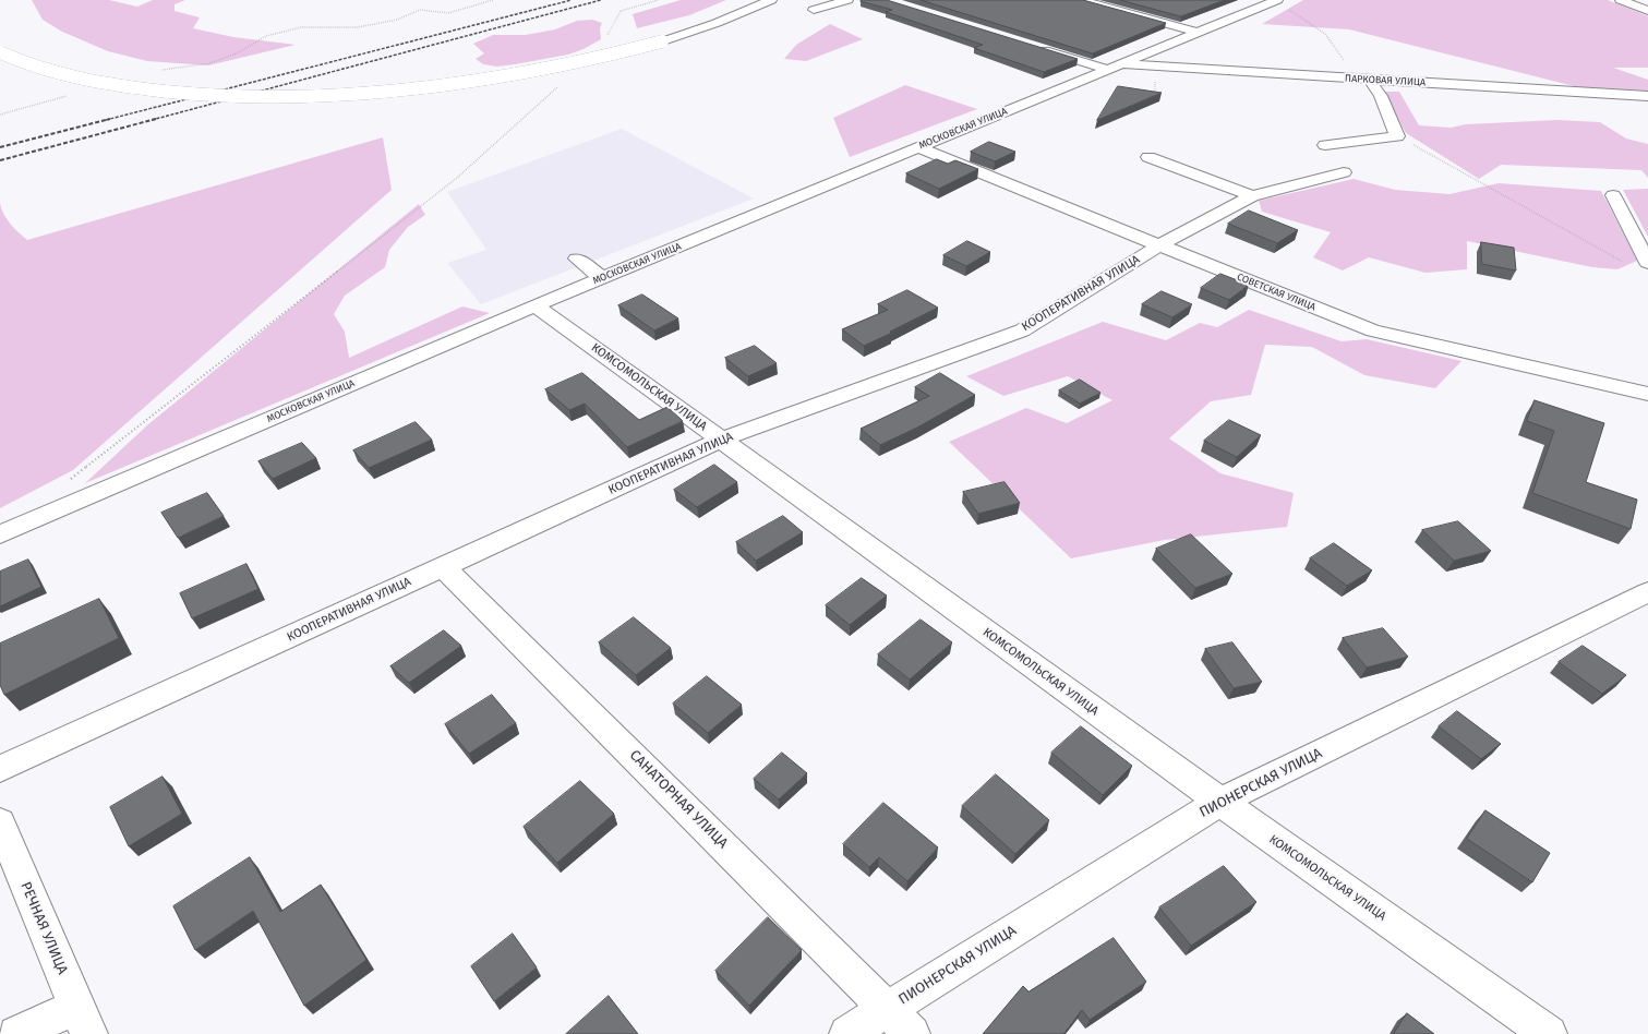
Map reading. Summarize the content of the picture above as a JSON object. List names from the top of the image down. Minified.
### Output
{"streets":{"street":["ПАРКОВАЯ УЛИЦА","МОСКОВСКАЯ УЛИЦА","СОВЕТСКАЯ УЛИЦА","КООПЕРАТИВНАЯ УЛИЦА","КОМСОМОЛЬСКАЯ УЛИЦА","ПИОНЕРСКАЯ УЛИЦА","САНАТОРНАЯ УЛИЦА","РЕЧНАЯ УЛИЦА"]},"crossings":[["ПАРКОВАЯ УЛИЦА","МОСКОВСКАЯ УЛИЦА"],["МОСКОВСКАЯ УЛИЦА","СОВЕТСКАЯ УЛИЦА"],["МОСКОВСКАЯ УЛИЦА","КОМСОМОЛЬСКАЯ УЛИЦА"],["СОВЕТСКАЯ УЛИЦА","КООПЕРАТИВНАЯ УЛИЦА"],["КООПЕРАТИВНАЯ УЛИЦА","КОМСОМОЛЬСКАЯ УЛИЦА"],["КООПЕРАТИВНАЯ УЛИЦА","САНАТОРНАЯ УЛИЦА"],["КОМСОМОЛЬСКАЯ УЛИЦА","ПИОНЕРСКАЯ УЛИЦА"],["ПИОНЕРСКАЯ УЛИЦА","САНАТОРНАЯ УЛИЦА"]]}
